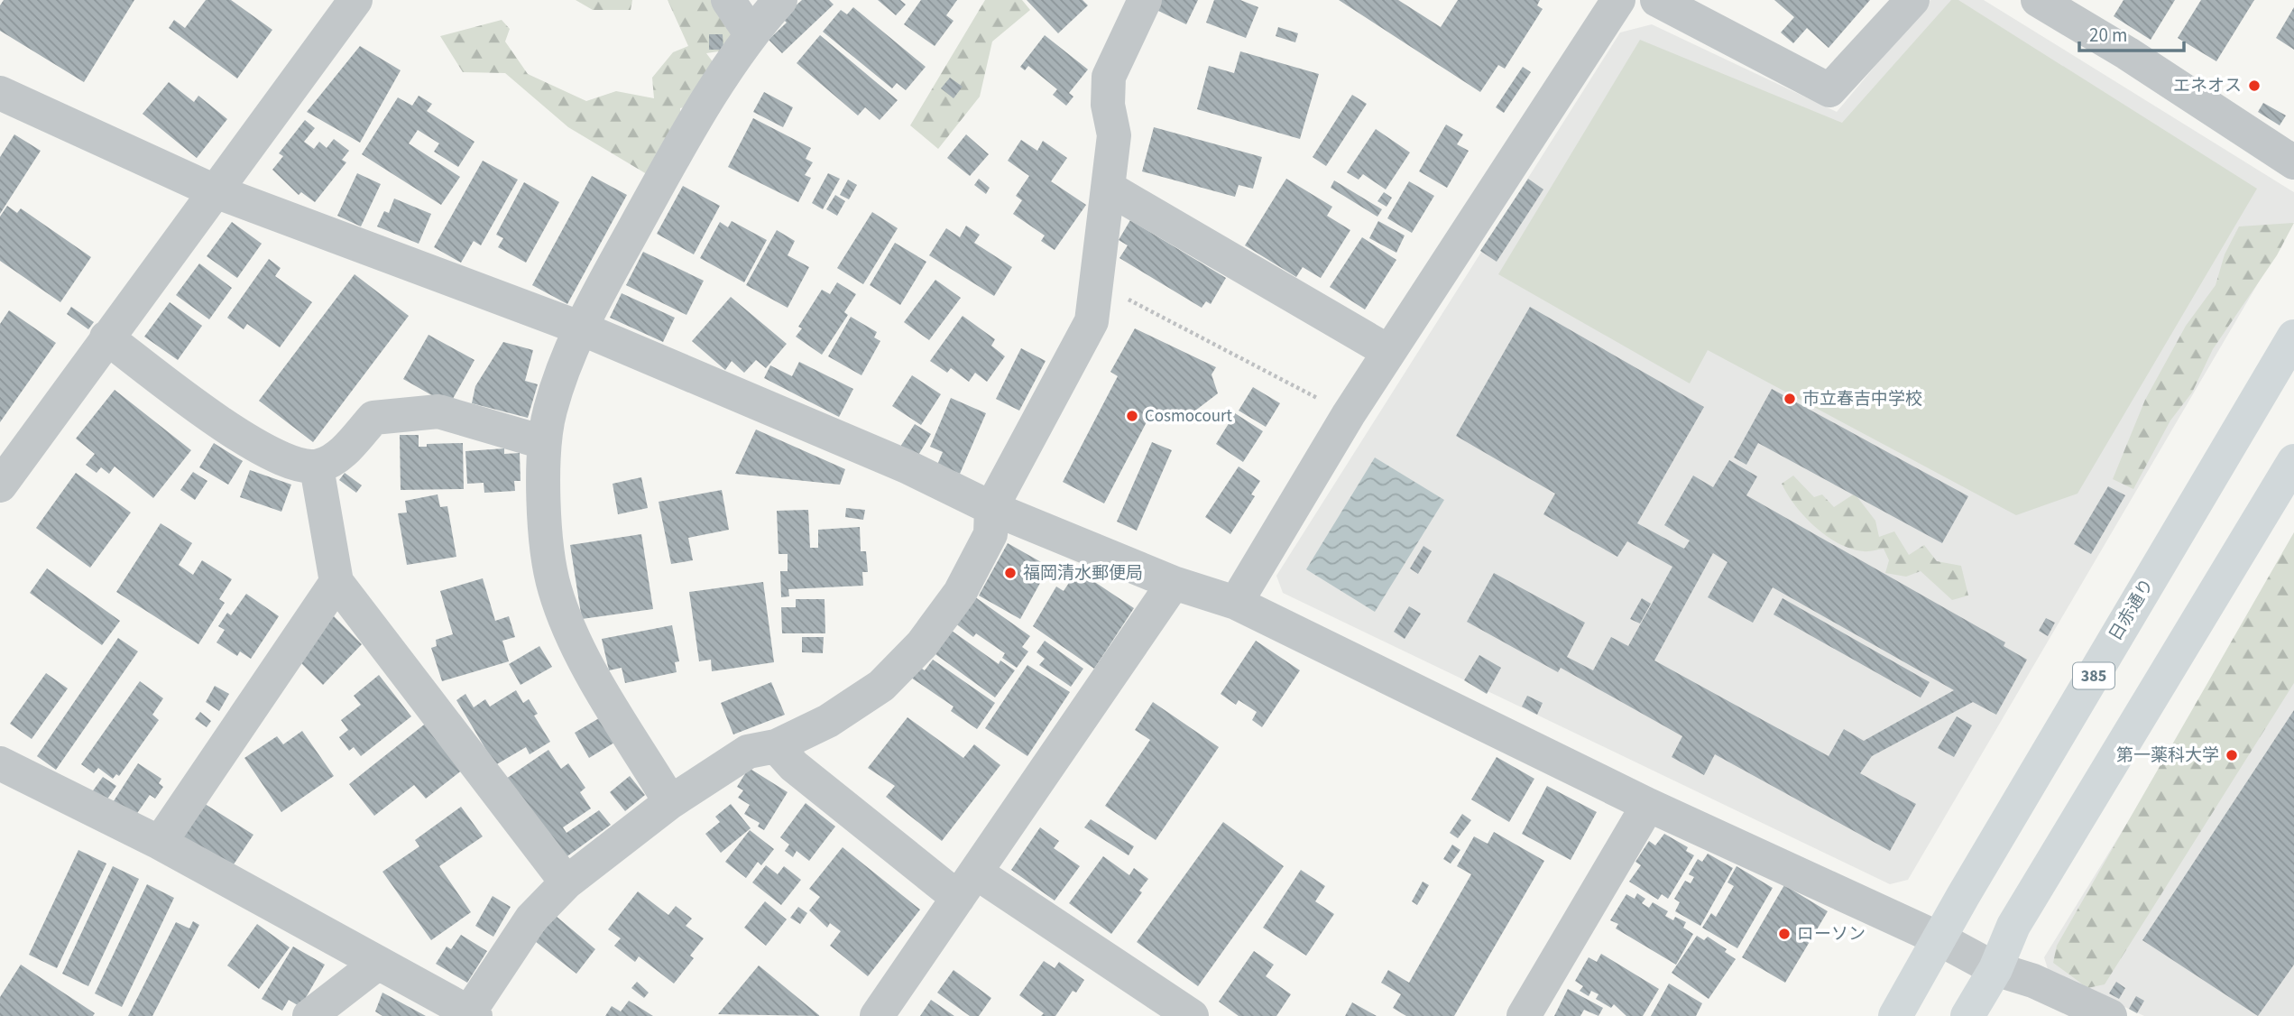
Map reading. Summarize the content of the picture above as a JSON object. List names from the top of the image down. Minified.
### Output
{"streets":{"highway":["日赤通り","385"]},"places":["エネオス","市立春吉中学校","Cosmocourt","福岡清水郵便局","第一薬科大学","ローソン"],"scale_bar":"20 m"}
